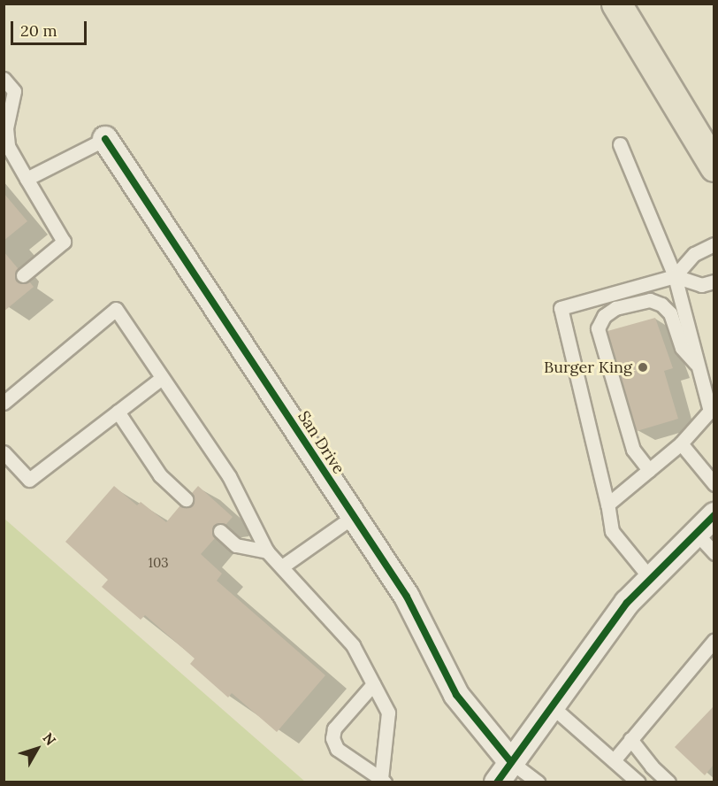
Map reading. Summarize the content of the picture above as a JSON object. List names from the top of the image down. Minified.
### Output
{"streets":{"street":["San Drive"]},"places":["Burger King"],"house_numbers":["103"],"scale_bar":"20 m","north":"top right"}
